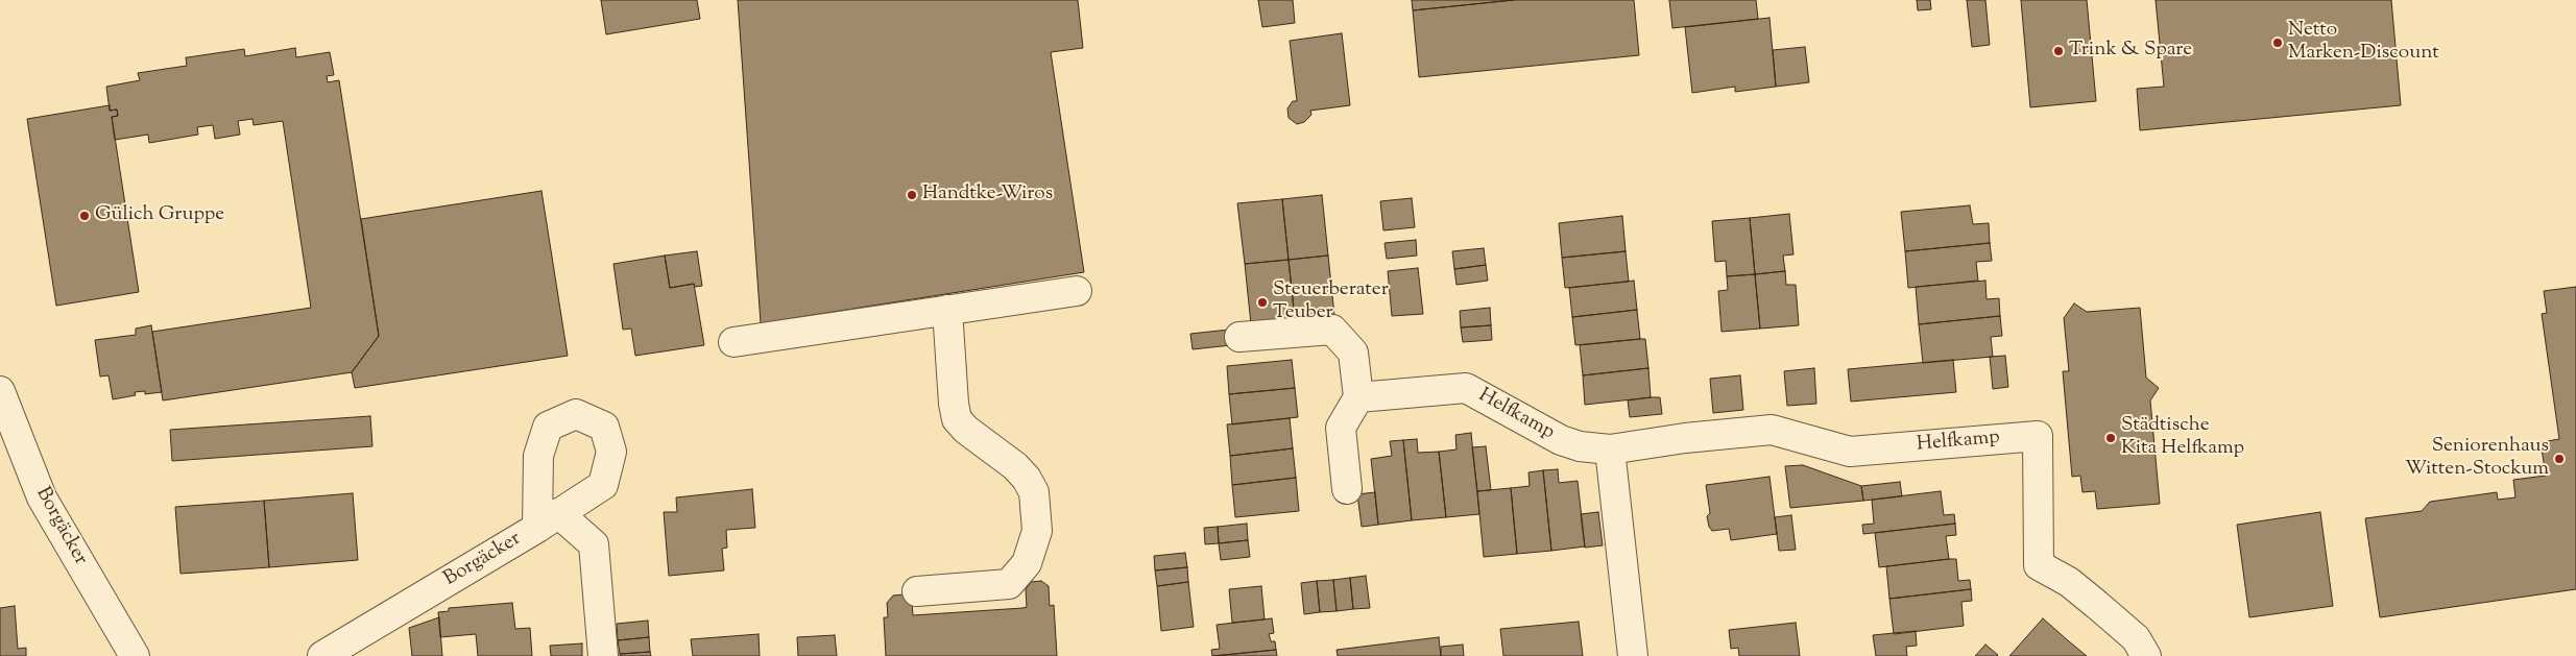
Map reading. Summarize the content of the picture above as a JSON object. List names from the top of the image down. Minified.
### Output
{"streets":{"street":["Helfkamp","Borgäcker"]},"places":["Netto Marken-Discount","Trink & Spare","Handtke-Wiros","Gülich Gruppe","Steuerberater Teuber","Städtische Kita Helfkamp","Seniorenhaus Witten-Stockum"]}
